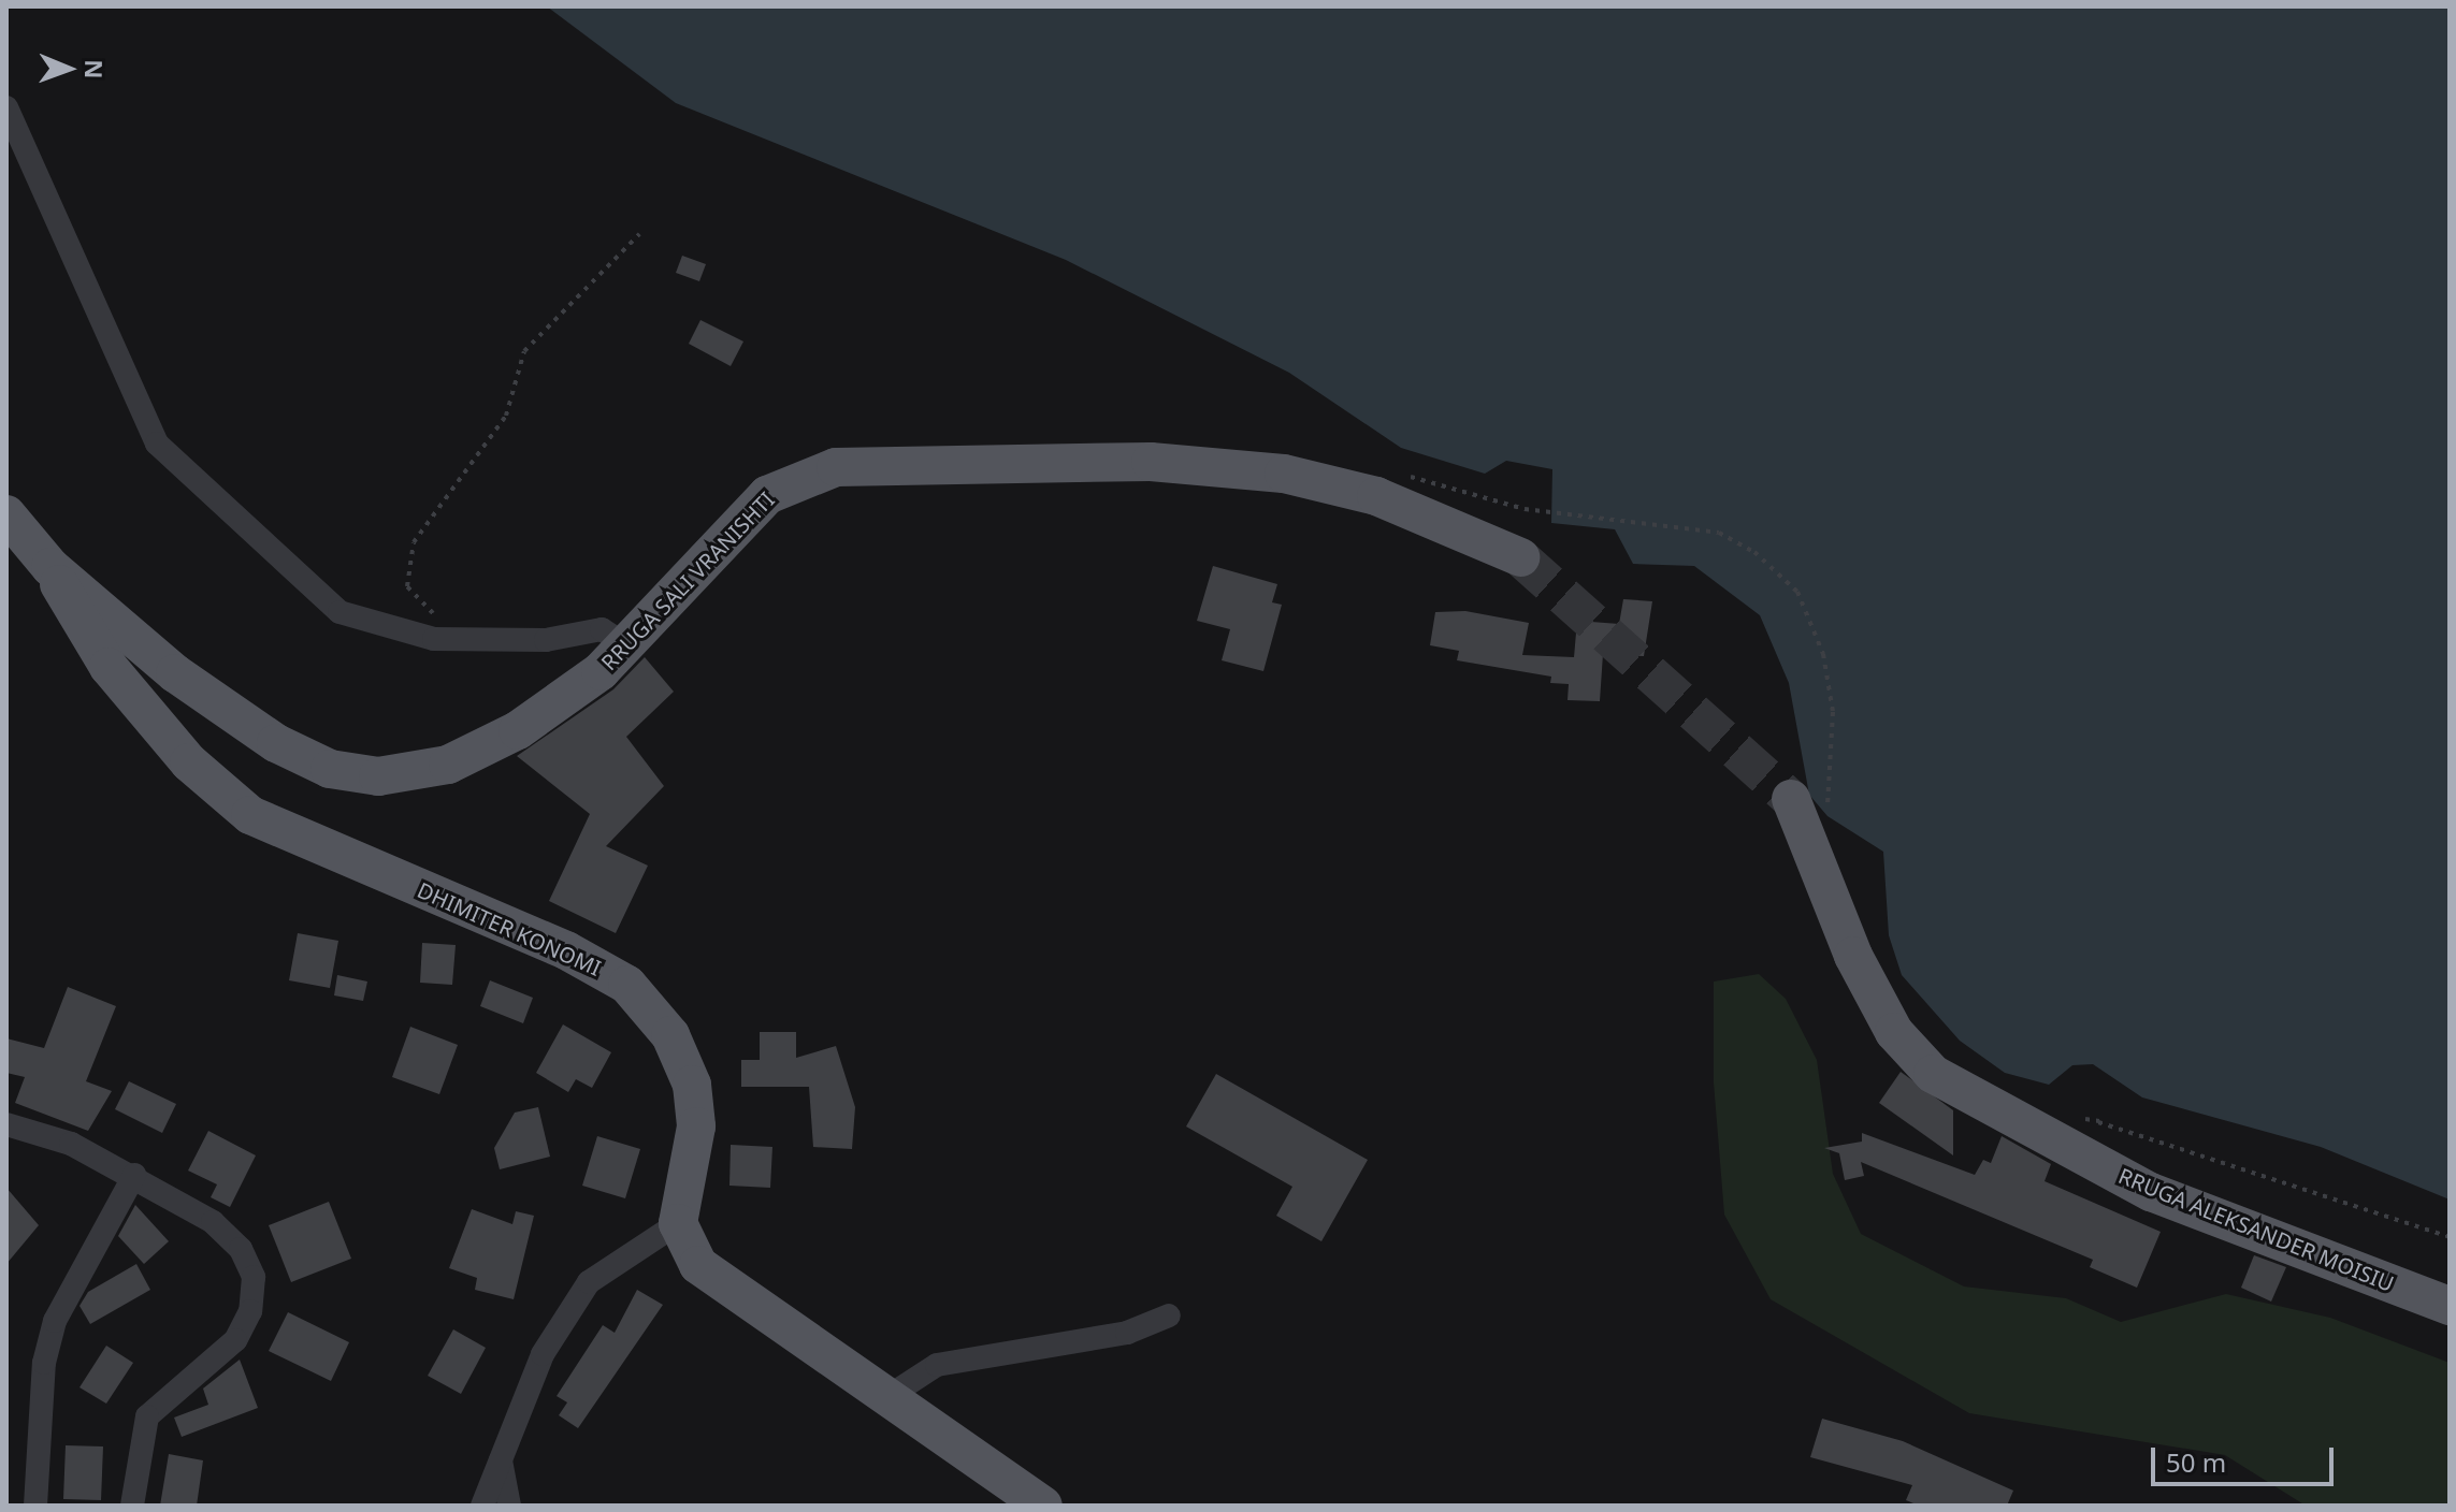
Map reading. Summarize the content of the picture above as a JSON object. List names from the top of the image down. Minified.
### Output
{"streets":{"main road":["RRUGA SALI VRANISHTI","DHIMITER KONOMI","RRUGA ALEKSANDER MOISIU"]},"crossings":[["RRUGA SALI VRANISHTI","DHIMITER KONOMI"]],"scale_bar":"50 m","north":"right"}
